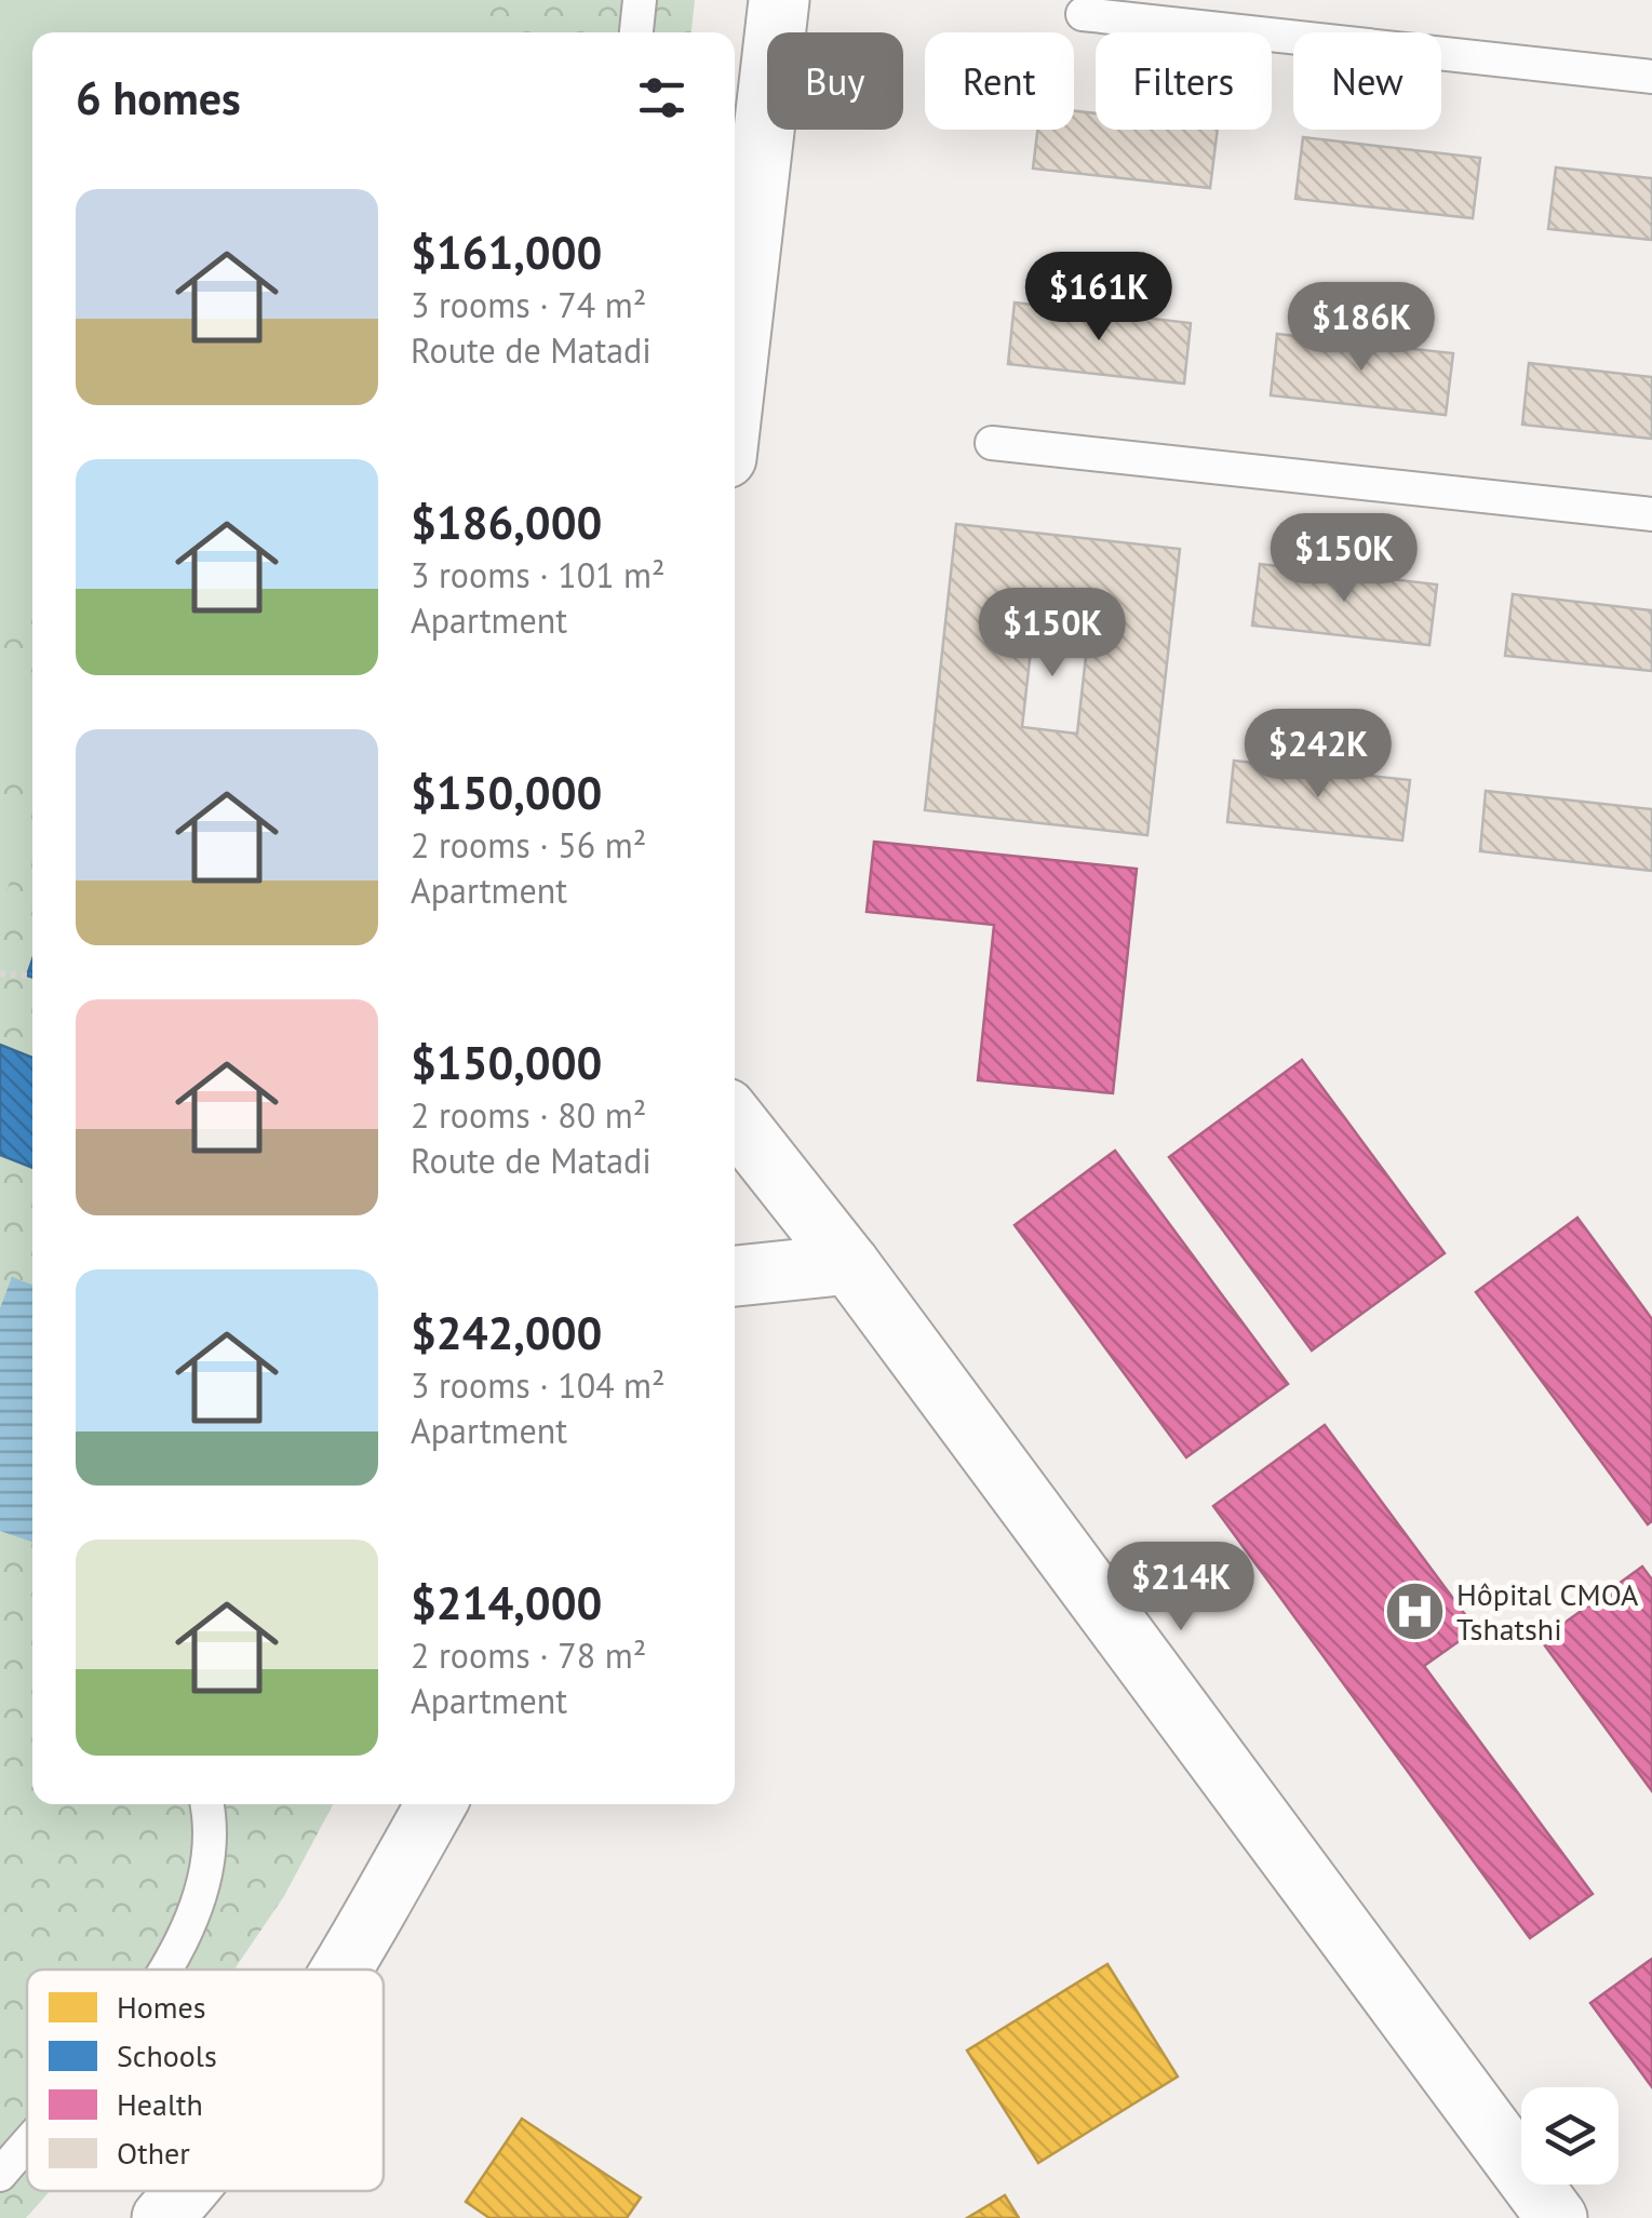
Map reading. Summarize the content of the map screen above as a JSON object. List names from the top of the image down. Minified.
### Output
{"places":{"hospital":["Hôpital CMOA Tshatshi"]},"legend":["Homes","Schools","Health","Other"],"page":{"chip":["Buy","Rent","Filters","New"],"heading":"6 homes","list":[{"name":"$161,000","note":"3 rooms · 74 m² · Route de Matadi"},{"name":"$186,000","note":"3 rooms · 101 m² · Apartment"},{"name":"$150,000","note":"2 rooms · 56 m² · Apartment"},{"name":"$150,000","note":"2 rooms · 80 m² · Route de Matadi"},{"name":"$242,000","note":"3 rooms · 104 m² · Apartment"},{"name":"$214,000","note":"2 rooms · 78 m² · Apartment"}],"price":["$161K","$186K","$150K","$150K","$242K","$214K"]}}
